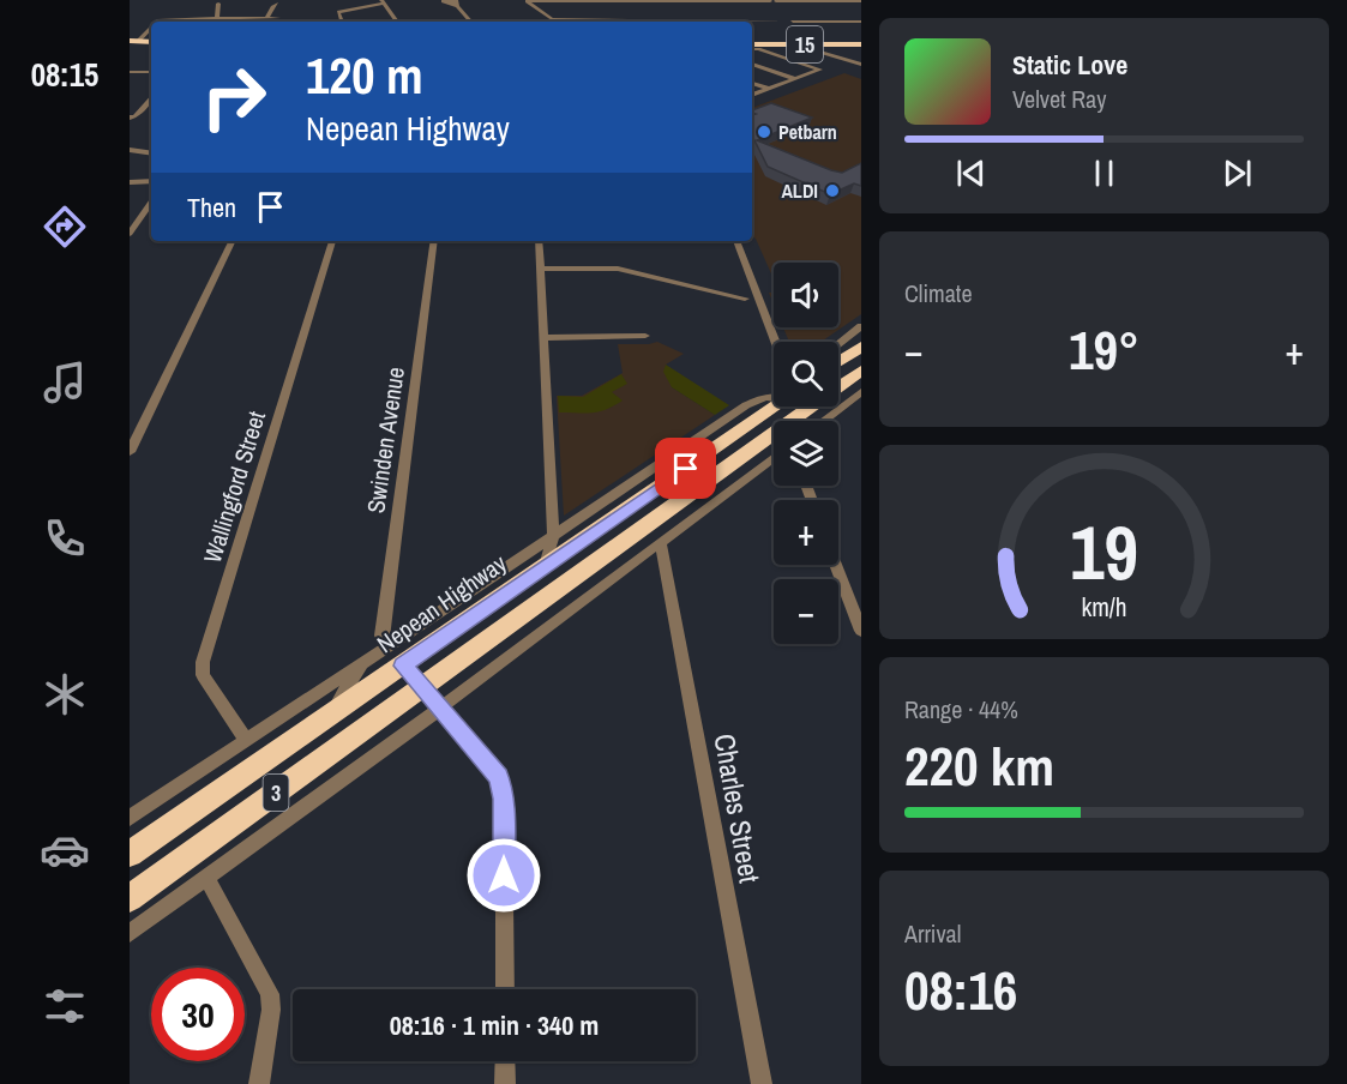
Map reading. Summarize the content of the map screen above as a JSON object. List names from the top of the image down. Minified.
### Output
{"streets":{"highway":["15","Nepean Highway","3"],"street":["Swinden Avenue","Wallingford Street","Charles Street"]},"places":["Petbarn","ALDI"],"page":{"tabs":"08:15","turn":["120 m","Nepean Highway"],"song":["Static Love","Velvet Ray"],"then":"Then","tile":["Climate",["Range · 44%","220 km"],["Arrival","08:16"]],"map_buttons":["+","−"],"heat":["−","19°","+"],"limit":"30","trip":"08:16 · 1 min · 340 m","gauge":["19","km/h"]}}
